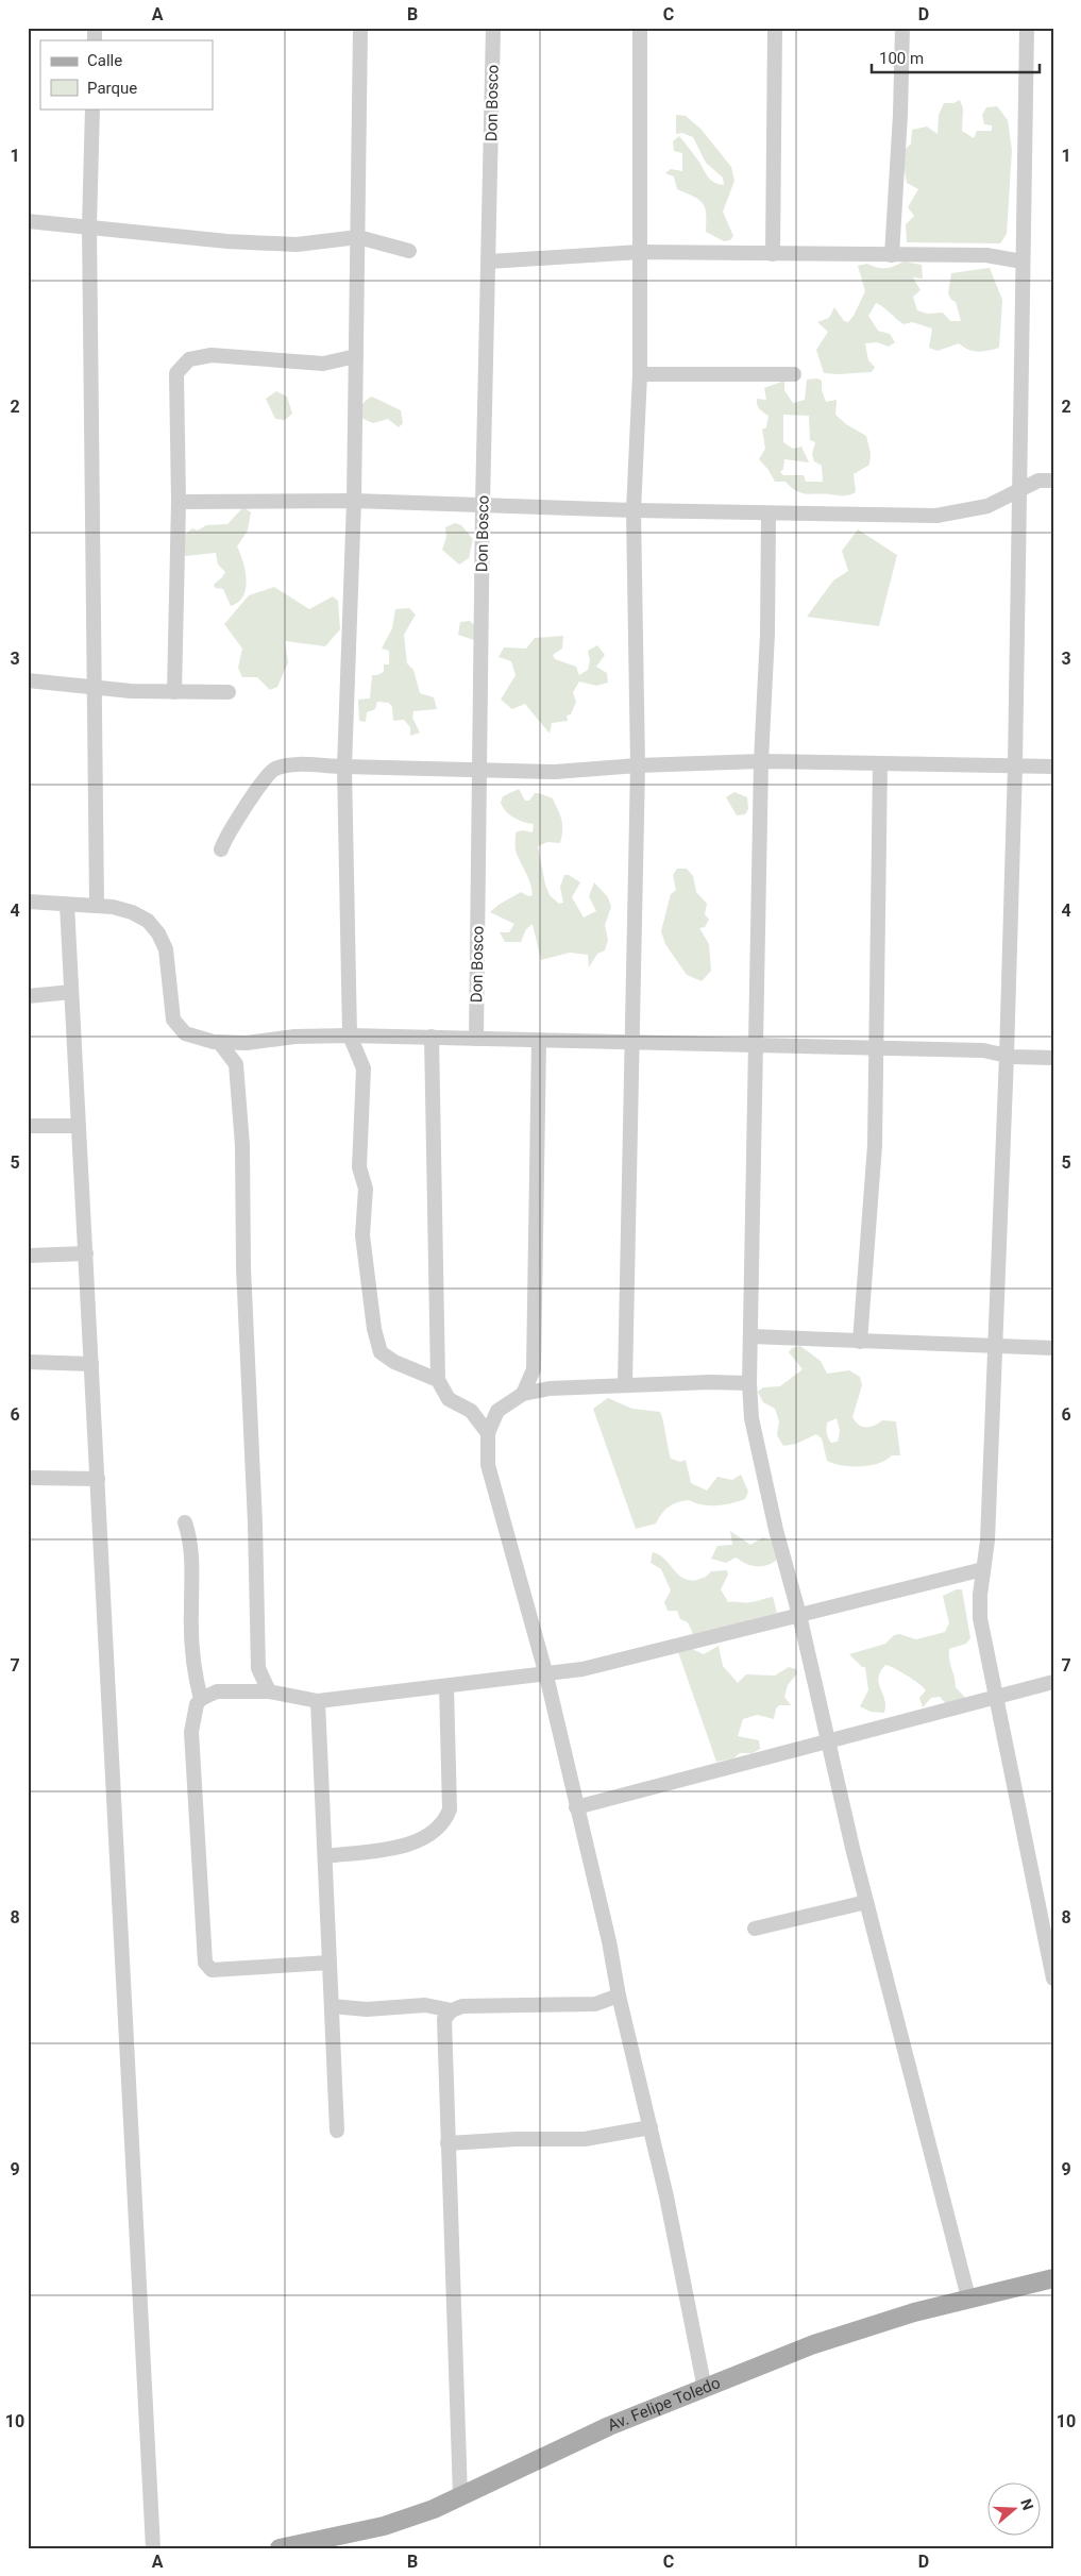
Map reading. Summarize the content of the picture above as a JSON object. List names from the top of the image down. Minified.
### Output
{"streets":{"main road":["Av. Felipe Toledo"],"street":["Don Bosco"]},"legend":["Calle","Parque"],"scale_bar":"100 m","north":"right","grid":{"columns":["A","B","C","D"],"rows":["1","2","3","4","5","6","7","8","9","10"]}}
